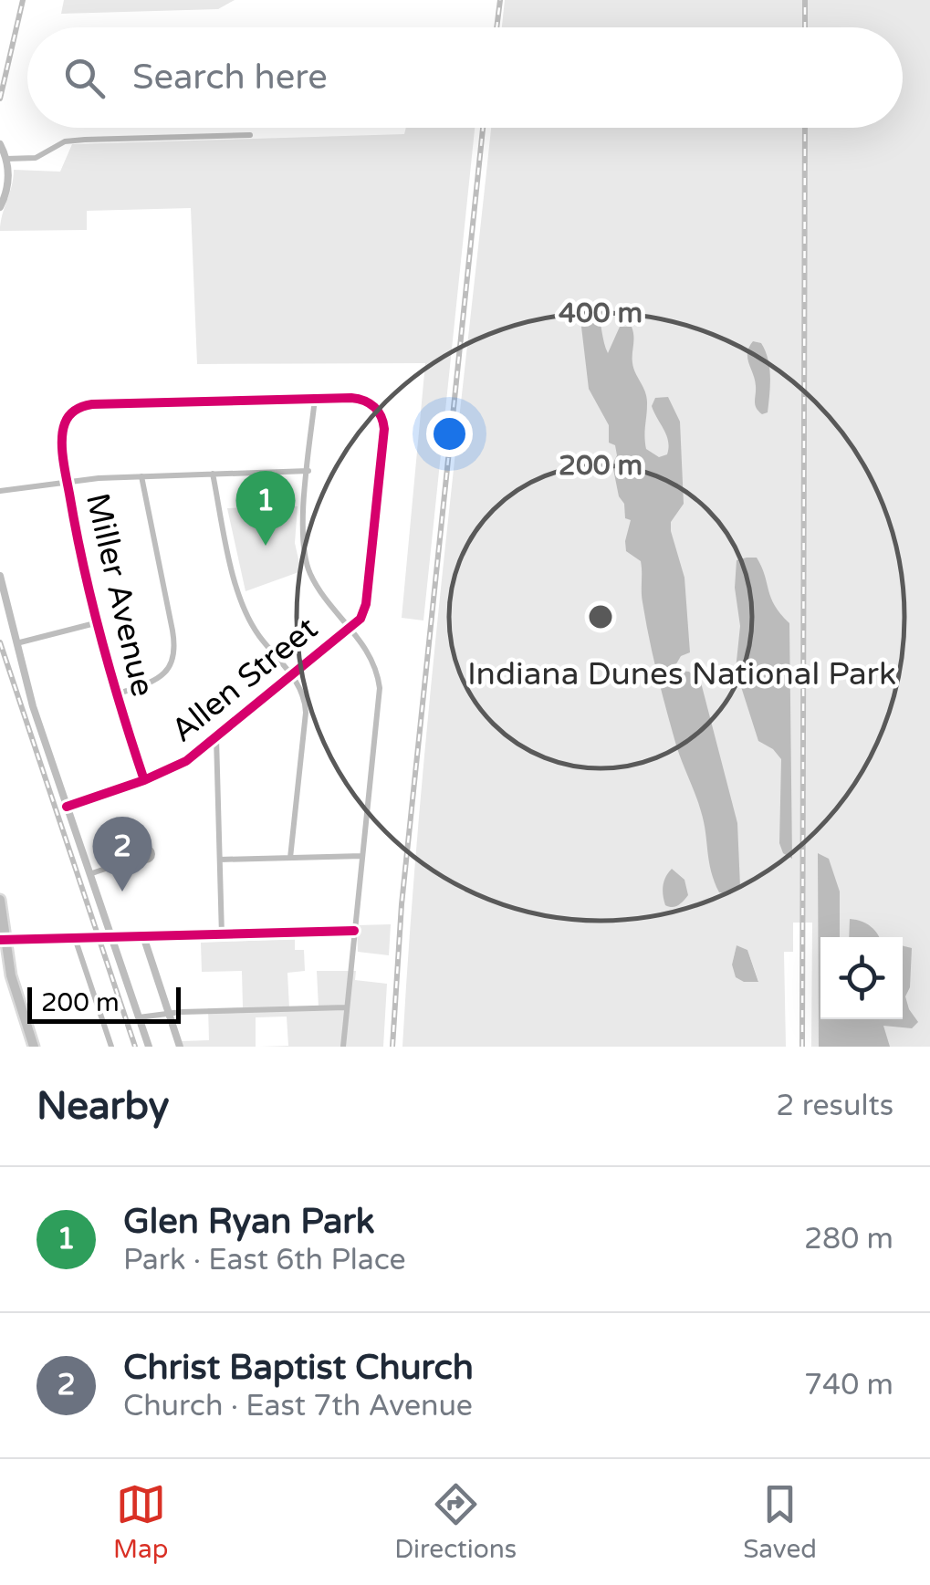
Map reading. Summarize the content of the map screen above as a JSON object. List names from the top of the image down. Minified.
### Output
{"streets":{"street":["Miller Avenue","Allen Street"]},"crossings":[["Miller Avenue","Allen Street"]],"parks":["Indiana Dunes National Park"],"scale_bar":"200 m","page":{"search":"Search here","pins":["1","2"],"scale":"200 m","heading":["Nearby","2 results"],"list":[{"mark":"1","name":"Glen Ryan Park","note":"Park · East 6th Place","value":"280 m"},{"mark":"2","name":"Christ Baptist Church","note":"Church · East 7th Avenue","value":"740 m"}],"nav":["Map","Directions","Saved"]},"rings":["400 m","200 m"]}
